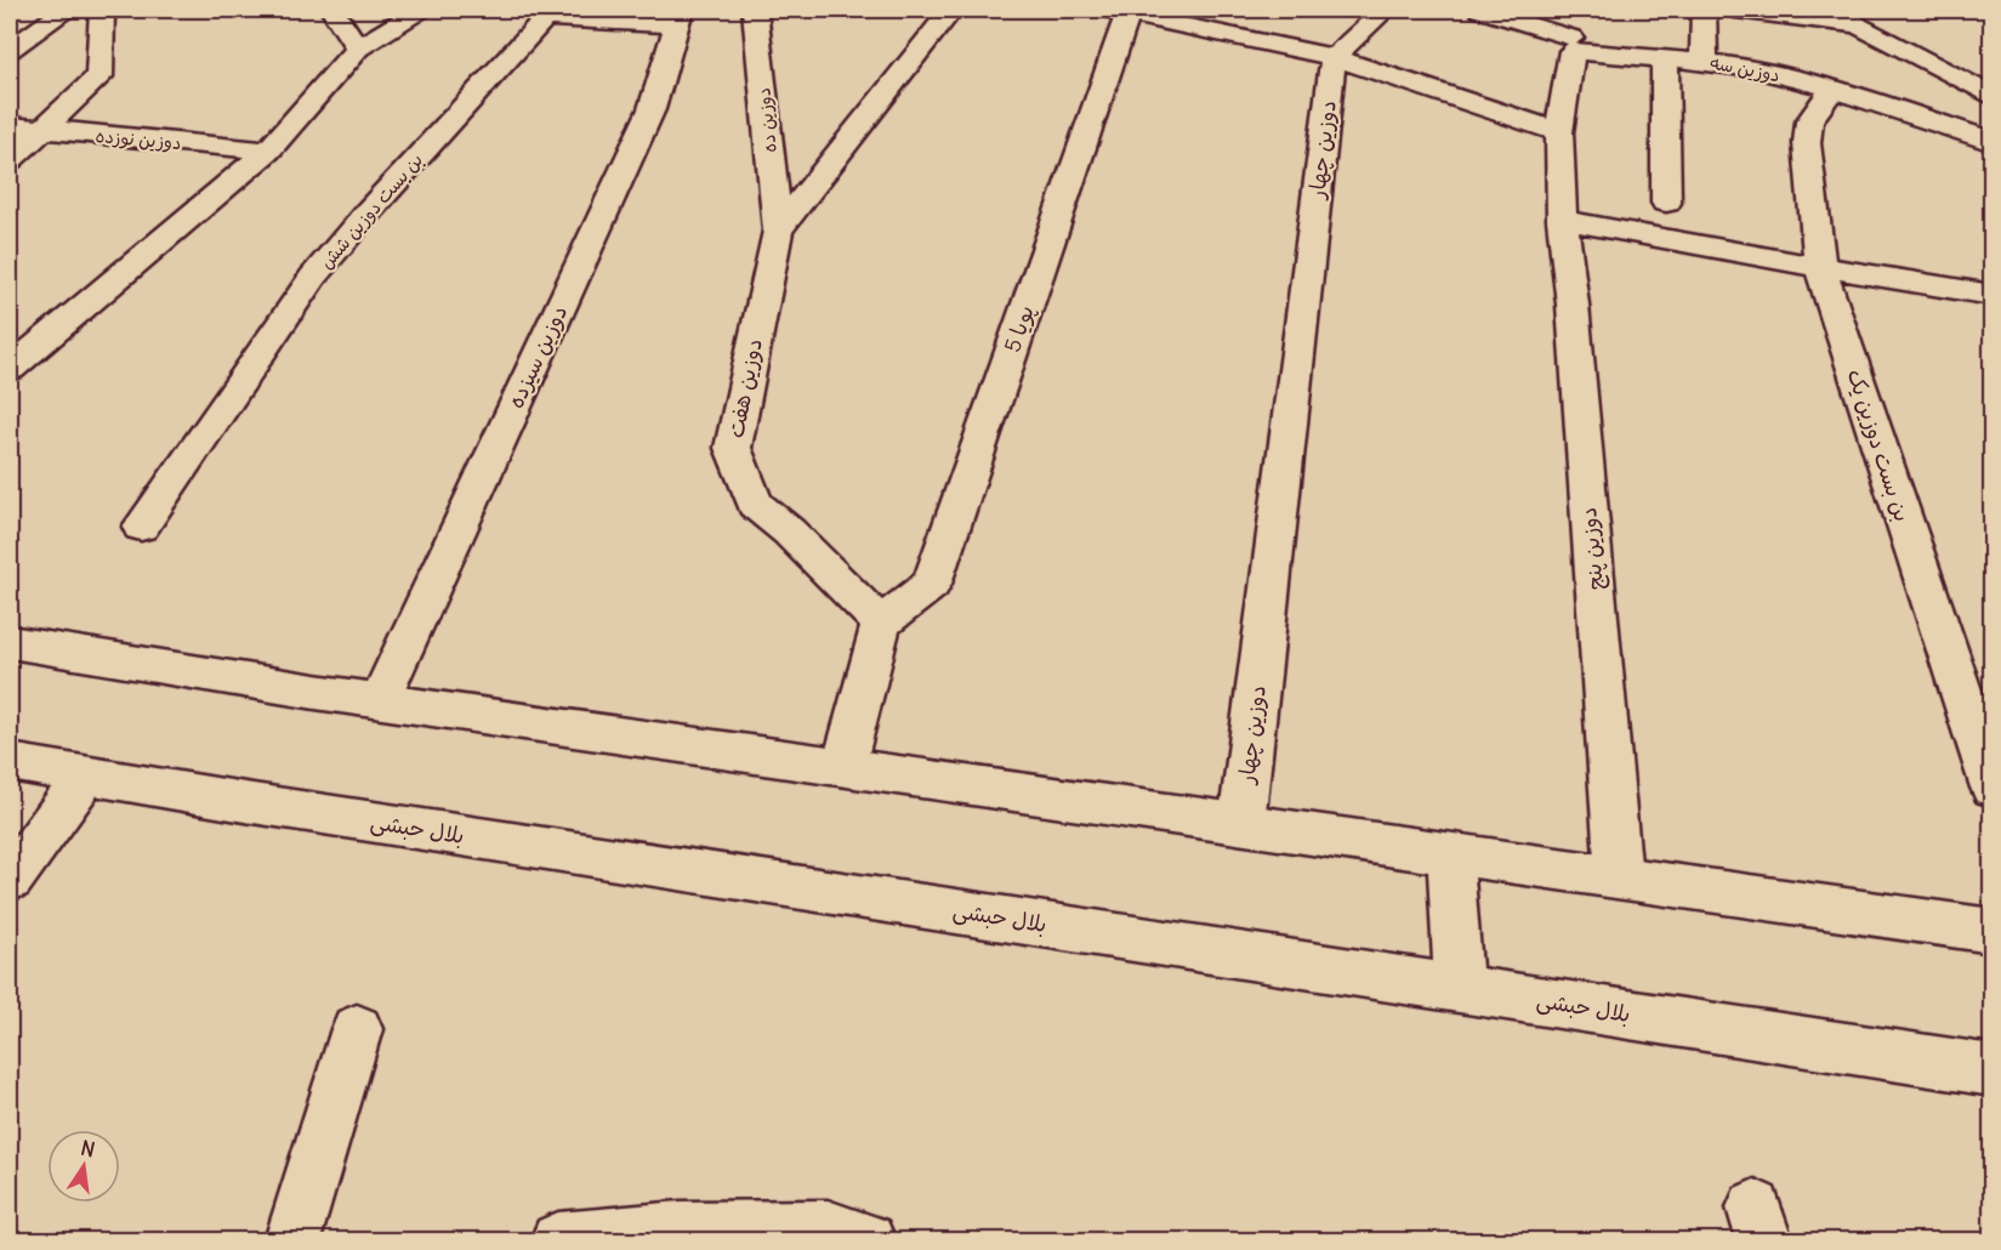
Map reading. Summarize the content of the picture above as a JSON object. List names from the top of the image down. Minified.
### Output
{"streets":{"street":["دوزین سه","دوزین ده","دوزین نوزده","دوزین چهار","بن بست دوزین شش","پویا 5","دوزین سیزده","دوزین هفت","بن بست دوزین یک","دوزین پنج","بلال حبشی"]},"crossings":[["دوزین سه","بن بست دوزین یک"],["دوزین ده","دوزین هفت"],["بن بست دوزین شش","دوزین سیزده"],["پویا 5","دوزین هفت"]],"north":"top"}
